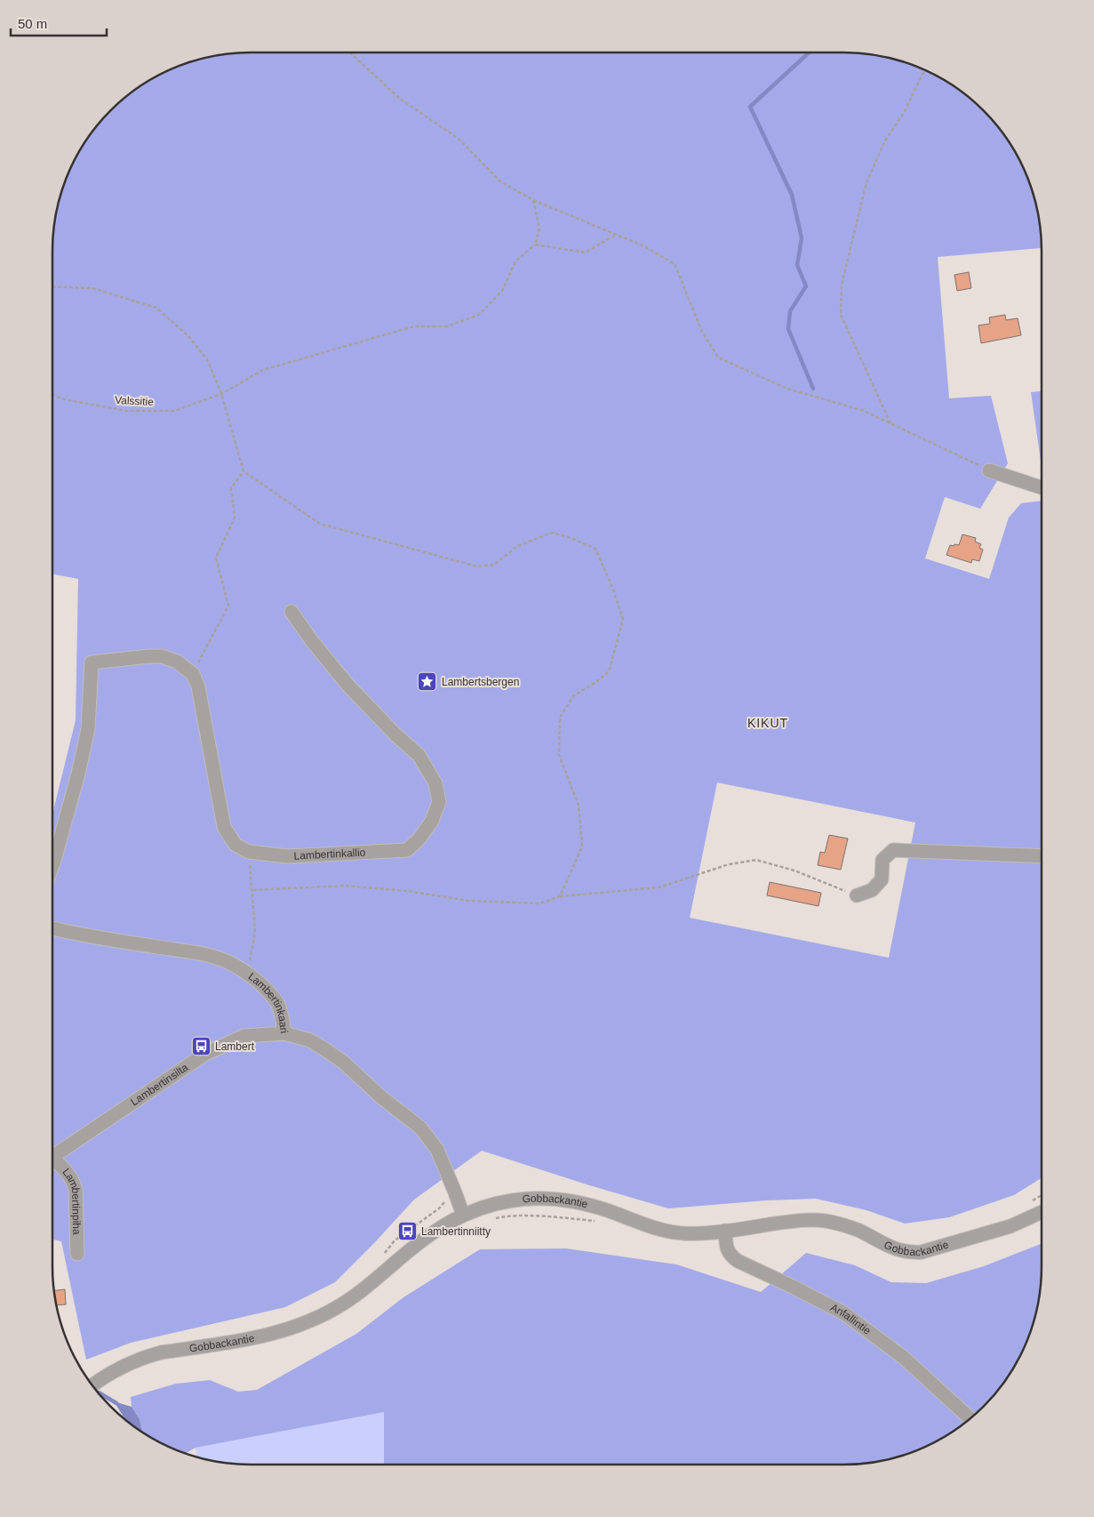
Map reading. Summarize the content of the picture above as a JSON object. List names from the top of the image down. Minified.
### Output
{"streets":{"street":["Lambertinkallio","Lambertinkaari","Lambertinsilta","Lambertinpiha","Gobbackantie","Anfallintie"],"path":["Valssitie"]},"crossings":[["Lambertinkaari","Lambertinsilta"],["Lambertinkaari","Gobbackantie"],["Gobbackantie","Anfallintie"]],"districts":["KIKUT"],"places":{"place":["Lambertsbergen"],"bus stop":["Lambert","Lambertinniitty"]},"scale_bar":"50 m"}
